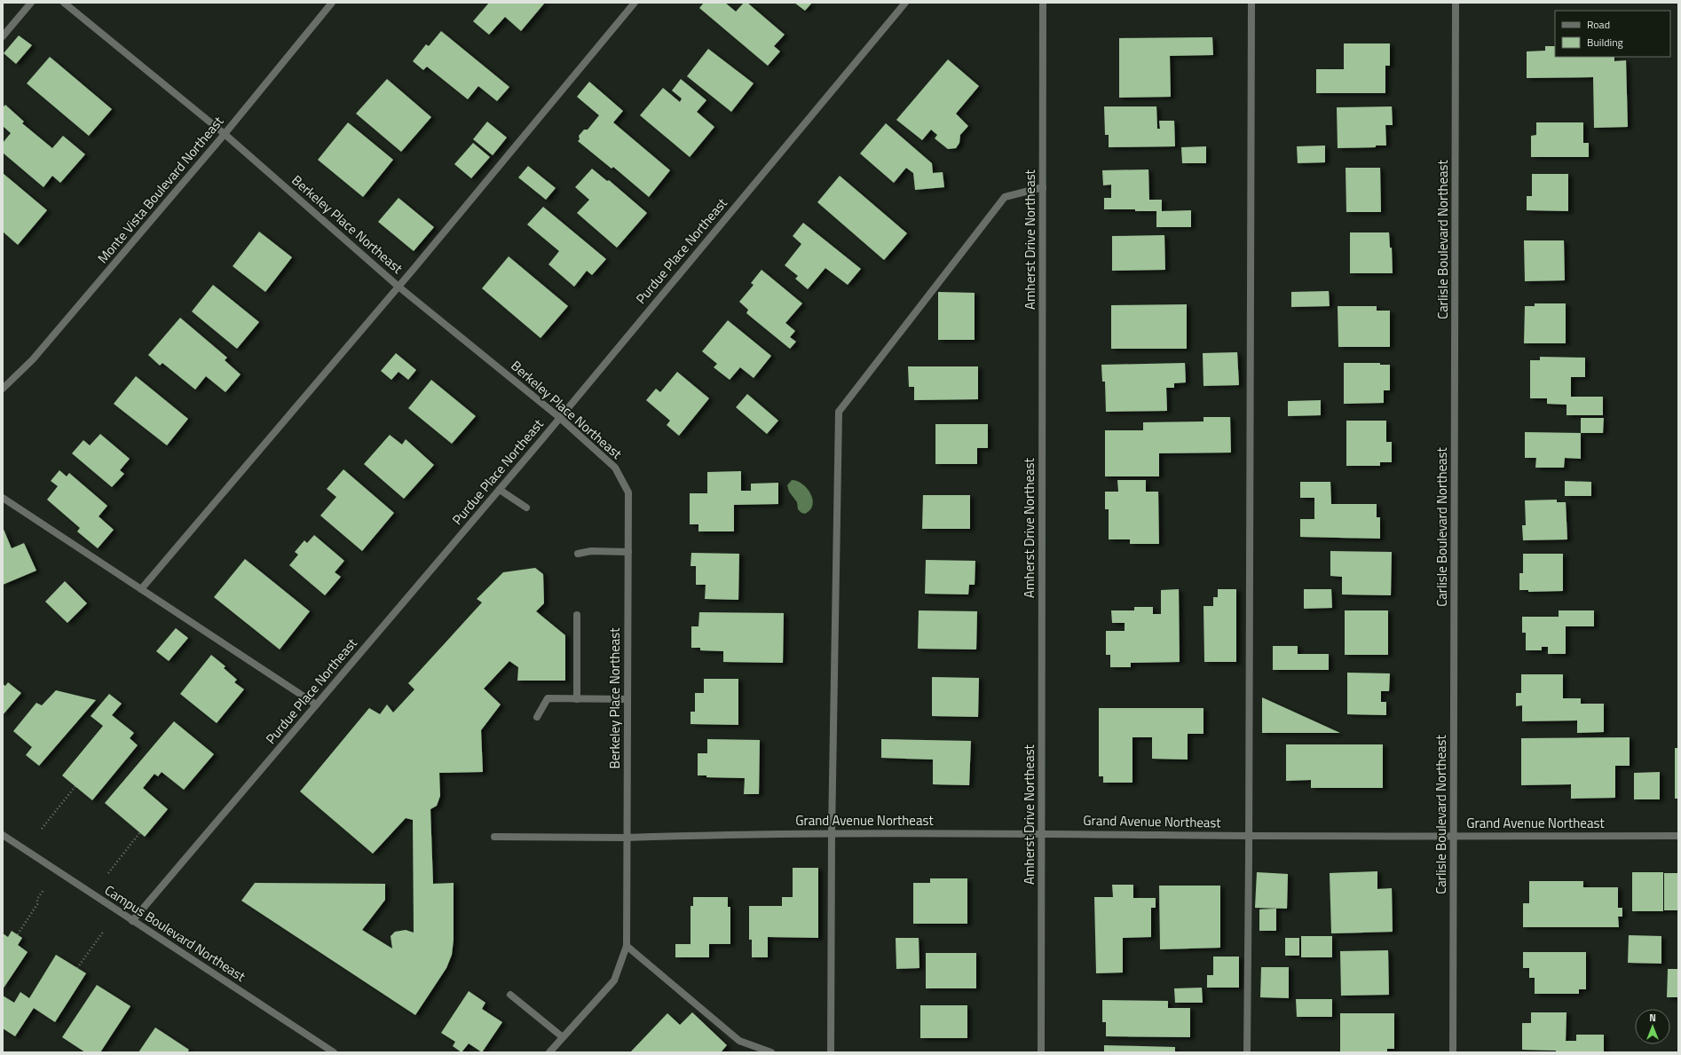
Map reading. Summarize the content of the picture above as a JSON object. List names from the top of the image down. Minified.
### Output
{"streets":{"street":["Monte Vista Boulevard Northeast","Berkeley Place Northeast","Amherst Drive Northeast","Carlisle Boulevard Northeast","Purdue Place Northeast","Grand Avenue Northeast","Campus Boulevard Northeast"]},"crossings":[["Monte Vista Boulevard Northeast","Berkeley Place Northeast"],["Berkeley Place Northeast","Purdue Place Northeast"],["Berkeley Place Northeast","Grand Avenue Northeast"],["Amherst Drive Northeast","Grand Avenue Northeast"],["Carlisle Boulevard Northeast","Grand Avenue Northeast"],["Purdue Place Northeast","Campus Boulevard Northeast"]],"legend":["Road","Building"],"north":"top"}
